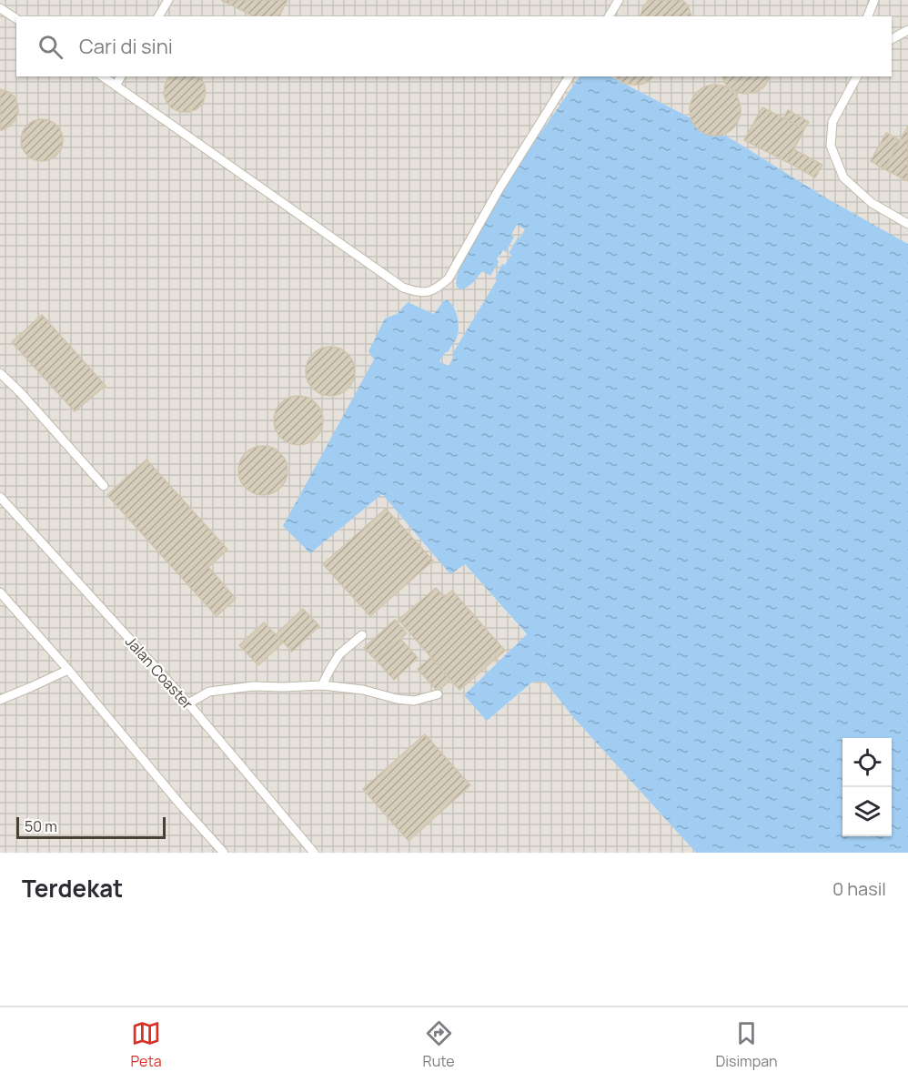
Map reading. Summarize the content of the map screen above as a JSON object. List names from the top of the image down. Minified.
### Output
{"streets":{"lane":["Jalan Coaster"]},"scale_bar":"50 m","page":{"search":"Cari di sini","scale":"50 m","heading":["Terdekat","0 hasil"],"nav":["Peta","Rute","Disimpan"]}}
